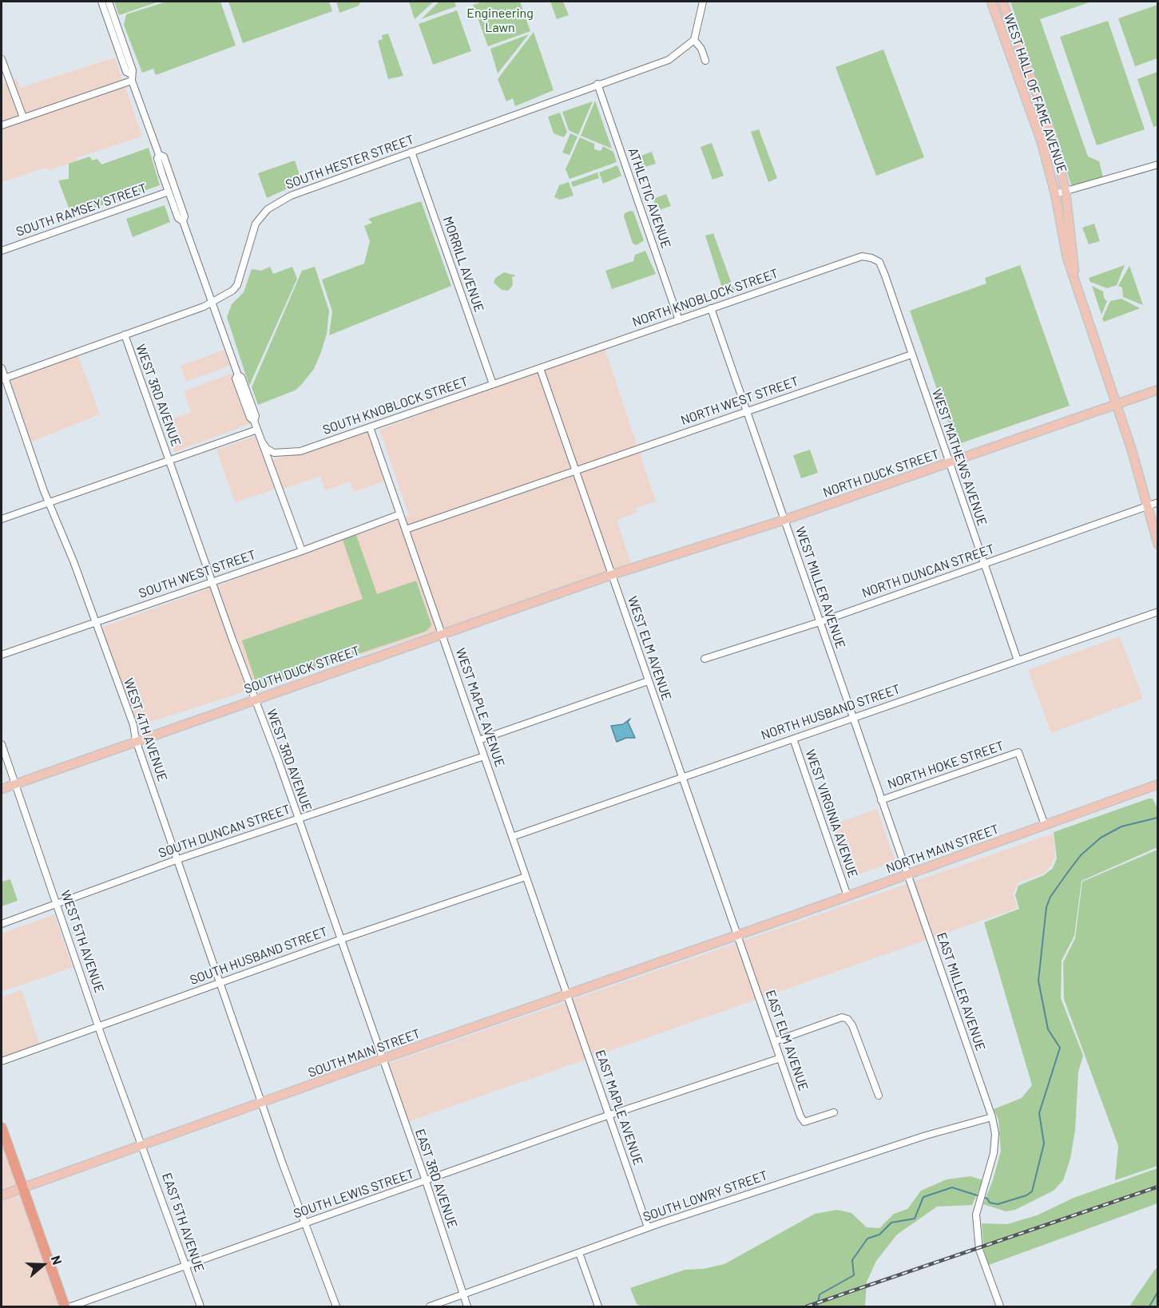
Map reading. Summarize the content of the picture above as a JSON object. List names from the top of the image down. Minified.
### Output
{"streets":{"main road":["WEST HALL OF FAME AVENUE","NORTH DUCK STREET","SOUTH DUCK STREET","NORTH MAIN STREET","SOUTH MAIN STREET"],"street":["SOUTH HESTER STREET","ATHLETIC AVENUE","SOUTH RAMSEY STREET","MORRILL AVENUE","NORTH KNOBLOCK STREET","WEST 3RD AVENUE","NORTH WEST STREET","SOUTH KNOBLOCK STREET","WEST MATHEWS AVENUE","NORTH DUNCAN STREET","SOUTH WEST STREET","WEST MILLER AVENUE","WEST ELM AVENUE","WEST MAPLE AVENUE","NORTH HUSBAND STREET","WEST 4TH AVENUE","NORTH HOKE STREET","WEST VIRGINIA AVENUE","SOUTH DUNCAN STREET","WEST 5TH AVENUE","SOUTH HUSBAND STREET","EAST MILLER AVENUE","EAST ELM AVENUE","EAST MAPLE AVENUE","EAST 3RD AVENUE","SOUTH LEWIS STREET","SOUTH LOWRY STREET","EAST 5TH AVENUE"]},"crossings":[["WEST HALL OF FAME AVENUE","NORTH DUCK STREET"],["WEST HALL OF FAME AVENUE","NORTH DUNCAN STREET"],["SOUTH HESTER STREET","ATHLETIC AVENUE"],["SOUTH HESTER STREET","MORRILL AVENUE"],["SOUTH HESTER STREET","WEST 3RD AVENUE"],["SOUTH HESTER STREET","WEST 4TH AVENUE"],["ATHLETIC AVENUE","NORTH KNOBLOCK STREET"],["MORRILL AVENUE","SOUTH KNOBLOCK STREET"],["NORTH KNOBLOCK STREET","SOUTH KNOBLOCK STREET"],["NORTH KNOBLOCK STREET","WEST MATHEWS AVENUE"],["NORTH KNOBLOCK STREET","WEST MILLER AVENUE"],["NORTH KNOBLOCK STREET","WEST ELM AVENUE"],["WEST 3RD AVENUE","SOUTH WEST STREET"],["WEST 3RD AVENUE","SOUTH DUCK STREET"],["WEST 3RD AVENUE","SOUTH DUNCAN STREET"],["WEST 3RD AVENUE","SOUTH HUSBAND STREET"],["WEST 3RD AVENUE","SOUTH MAIN STREET"],["WEST 3RD AVENUE","EAST 3RD AVENUE"],["NORTH WEST STREET","WEST MATHEWS AVENUE"],["NORTH WEST STREET","WEST MILLER AVENUE"],["NORTH WEST STREET","WEST ELM AVENUE"],["SOUTH KNOBLOCK STREET","WEST ELM AVENUE"],["SOUTH KNOBLOCK STREET","WEST MAPLE AVENUE"],["WEST MATHEWS AVENUE","NORTH DUCK STREET"],["WEST MATHEWS AVENUE","NORTH DUNCAN STREET"],["WEST MATHEWS AVENUE","NORTH HUSBAND STREET"],["NORTH DUCK STREET","WEST MILLER AVENUE"],["NORTH DUCK STREET","WEST ELM AVENUE"],["NORTH DUCK STREET","SOUTH DUCK STREET"],["NORTH DUNCAN STREET","WEST MILLER AVENUE"],["SOUTH WEST STREET","WEST MAPLE AVENUE"],["SOUTH WEST STREET","WEST 4TH AVENUE"],["WEST MILLER AVENUE","NORTH HUSBAND STREET"],["WEST MILLER AVENUE","NORTH HOKE STREET"],["WEST MILLER AVENUE","NORTH MAIN STREET"],["WEST MILLER AVENUE","EAST MILLER AVENUE"],["WEST ELM AVENUE","SOUTH DUCK STREET"],["WEST ELM AVENUE","NORTH HUSBAND STREET"],["WEST ELM AVENUE","NORTH MAIN STREET"],["WEST ELM AVENUE","EAST ELM AVENUE"],["WEST ELM AVENUE","SOUTH MAIN STREET"],["SOUTH DUCK STREET","WEST MAPLE AVENUE"],["SOUTH DUCK STREET","WEST 4TH AVENUE"],["SOUTH DUCK STREET","WEST 5TH AVENUE"],["WEST MAPLE AVENUE","NORTH HUSBAND STREET"],["WEST MAPLE AVENUE","SOUTH DUNCAN STREET"],["WEST MAPLE AVENUE","SOUTH HUSBAND STREET"],["WEST MAPLE AVENUE","SOUTH MAIN STREET"],["WEST MAPLE AVENUE","EAST MAPLE AVENUE"],["NORTH HUSBAND STREET","WEST VIRGINIA AVENUE"],["WEST 4TH AVENUE","SOUTH DUNCAN STREET"],["WEST 4TH AVENUE","SOUTH HUSBAND STREET"],["WEST 4TH AVENUE","SOUTH MAIN STREET"],["WEST 4TH AVENUE","SOUTH LEWIS STREET"],["NORTH HOKE STREET","NORTH MAIN STREET"],["WEST VIRGINIA AVENUE","NORTH MAIN STREET"],["SOUTH DUNCAN STREET","WEST 5TH AVENUE"],["NORTH MAIN STREET","EAST MILLER AVENUE"],["NORTH MAIN STREET","EAST ELM AVENUE"],["NORTH MAIN STREET","SOUTH MAIN STREET"],["WEST 5TH AVENUE","SOUTH HUSBAND STREET"],["WEST 5TH AVENUE","SOUTH MAIN STREET"],["WEST 5TH AVENUE","EAST 5TH AVENUE"],["EAST MILLER AVENUE","SOUTH LOWRY STREET"],["EAST ELM AVENUE","SOUTH MAIN STREET"],["EAST ELM AVENUE","SOUTH LEWIS STREET"],["SOUTH MAIN STREET","EAST MAPLE AVENUE"],["SOUTH MAIN STREET","EAST 3RD AVENUE"],["SOUTH MAIN STREET","EAST 5TH AVENUE"],["EAST MAPLE AVENUE","SOUTH LEWIS STREET"],["EAST MAPLE AVENUE","SOUTH LOWRY STREET"],["EAST 3RD AVENUE","SOUTH LEWIS STREET"],["EAST 3RD AVENUE","SOUTH LOWRY STREET"],["SOUTH LEWIS STREET","EAST 5TH AVENUE"]],"parks":["Engineering Lawn"],"north":"right"}
